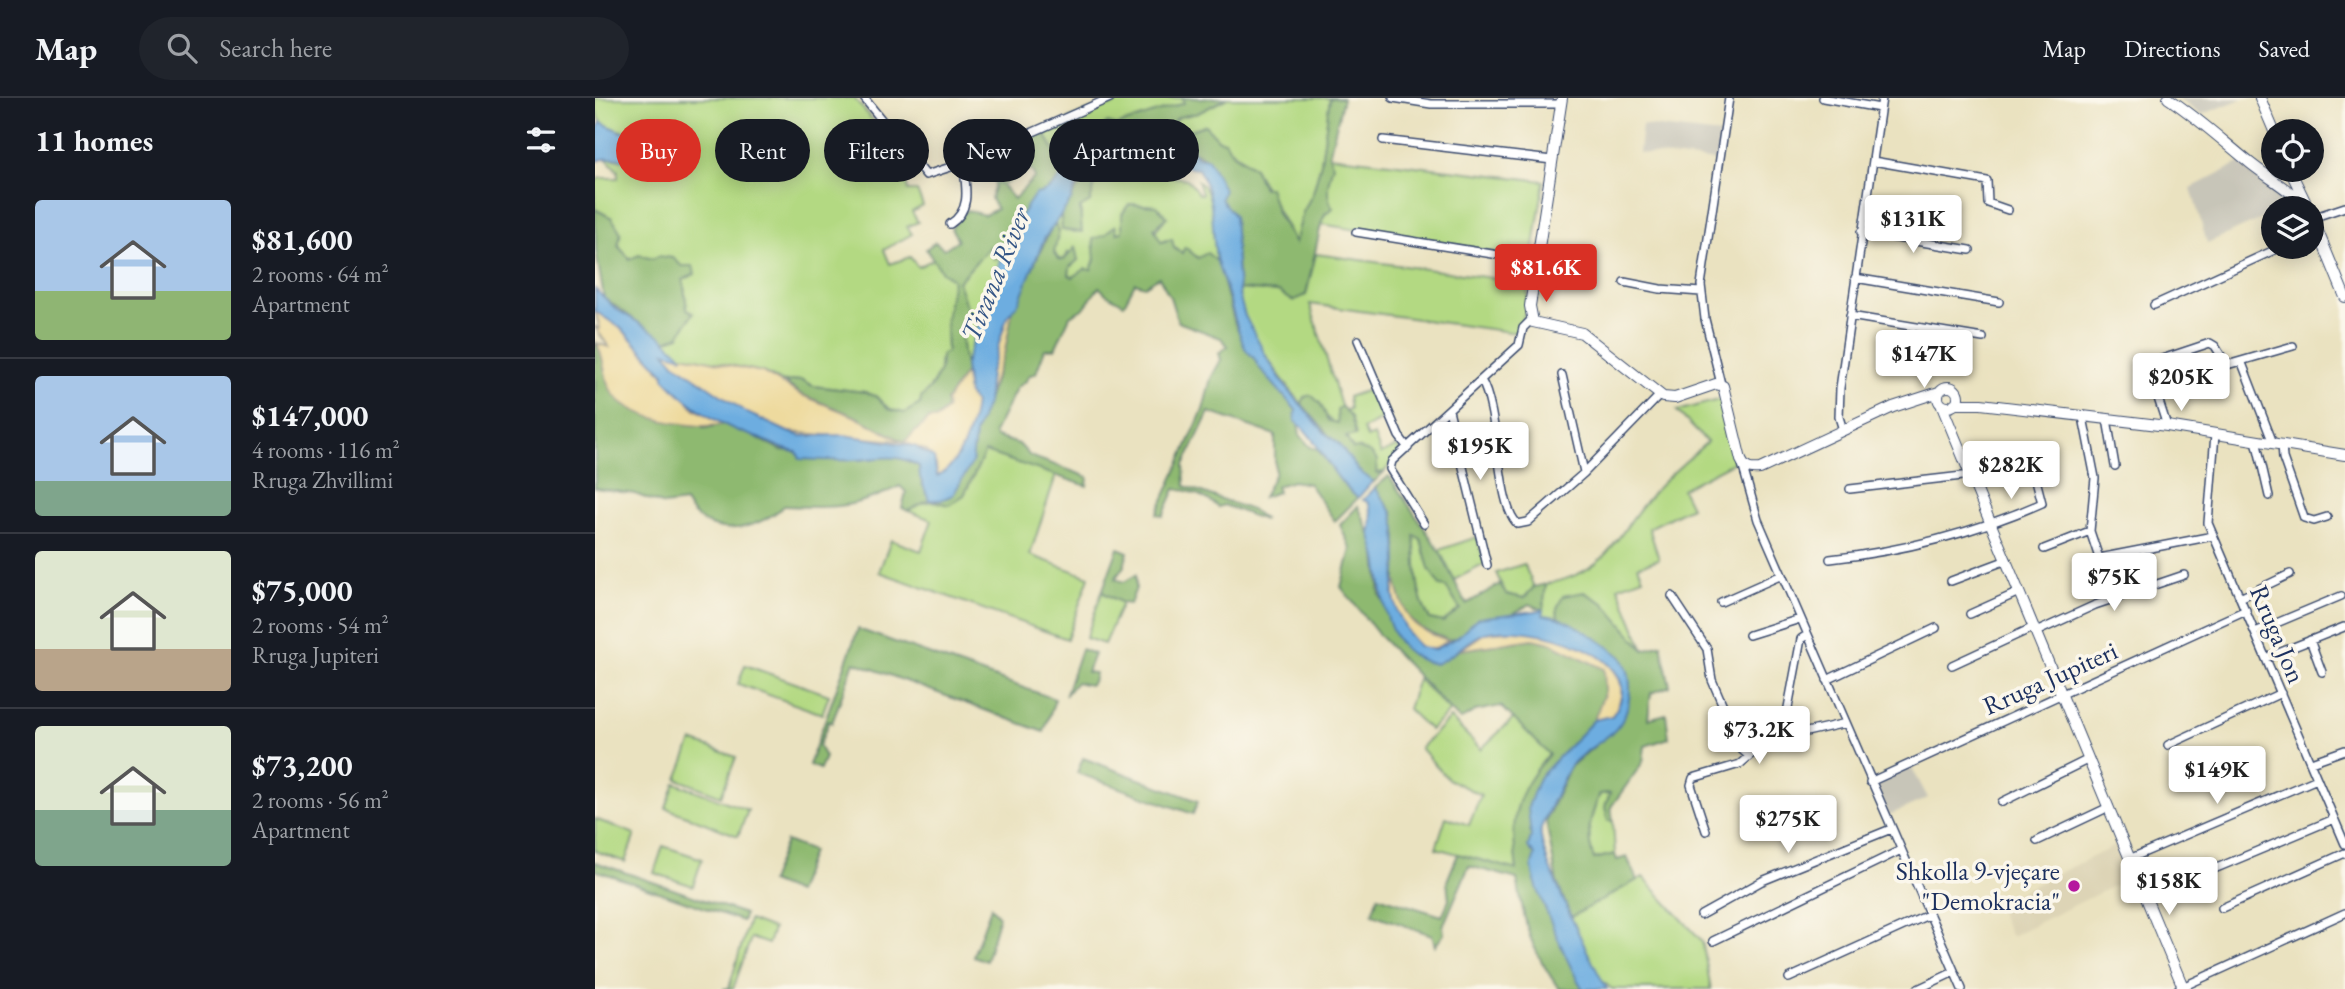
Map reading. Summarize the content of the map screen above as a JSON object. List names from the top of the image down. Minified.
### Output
{"streets":{"street":["Rruga Jon","Rruga Jupiteri"]},"crossings":[["Rruga Jon","Rruga Jupiteri"]],"water":["Tirana River"],"places":["Shkolla 9-vjeçare \"Demokracia\""],"page":{"header":"Map","search":"Search here","nav":["Map","Directions","Saved"],"heading":"11 homes","chip":["Buy","Rent","Filters","New","Apartment"],"list":[{"name":"$81,600","note":"2 rooms · 64 m² · Apartment"},{"name":"$147,000","note":"4 rooms · 116 m² · Rruga Zhvillimi"},{"name":"$75,000","note":"2 rooms · 54 m² · Rruga Jupiteri"},{"name":"$73,200","note":"2 rooms · 56 m² · Apartment"}],"price":["$131K","$81.6K","$147K","$205K","$195K","$282K","$75K","$73.2K","$149K","$275K","$158K"]}}
